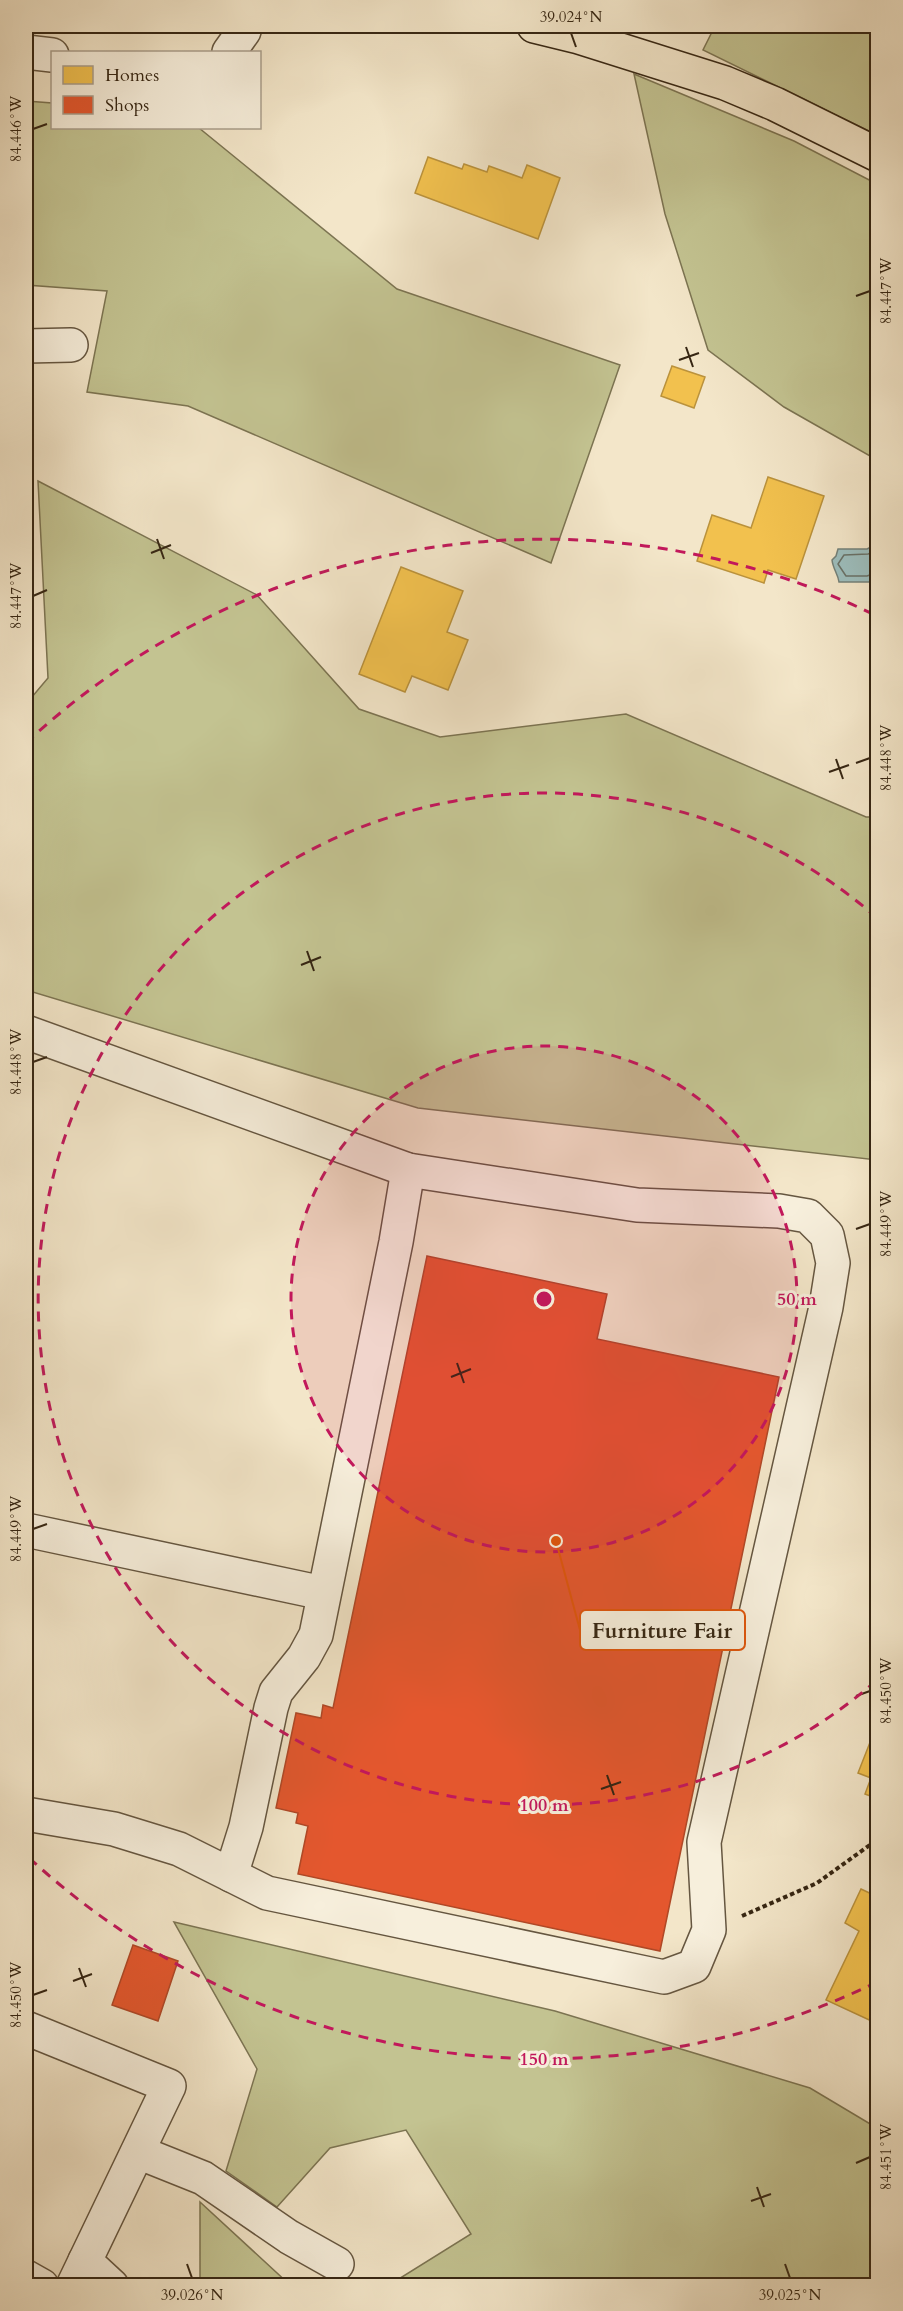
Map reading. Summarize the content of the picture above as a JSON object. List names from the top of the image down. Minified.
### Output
{"places":["Furniture Fair"],"legend":["Homes","Shops"],"coordinates":["39.024°N","84.446°W","84.447°W","84.448°W","84.449°W","84.450°W","84.451°W","39.026°N","39.025°N"],"rings":["50 m","100 m","150 m"]}
